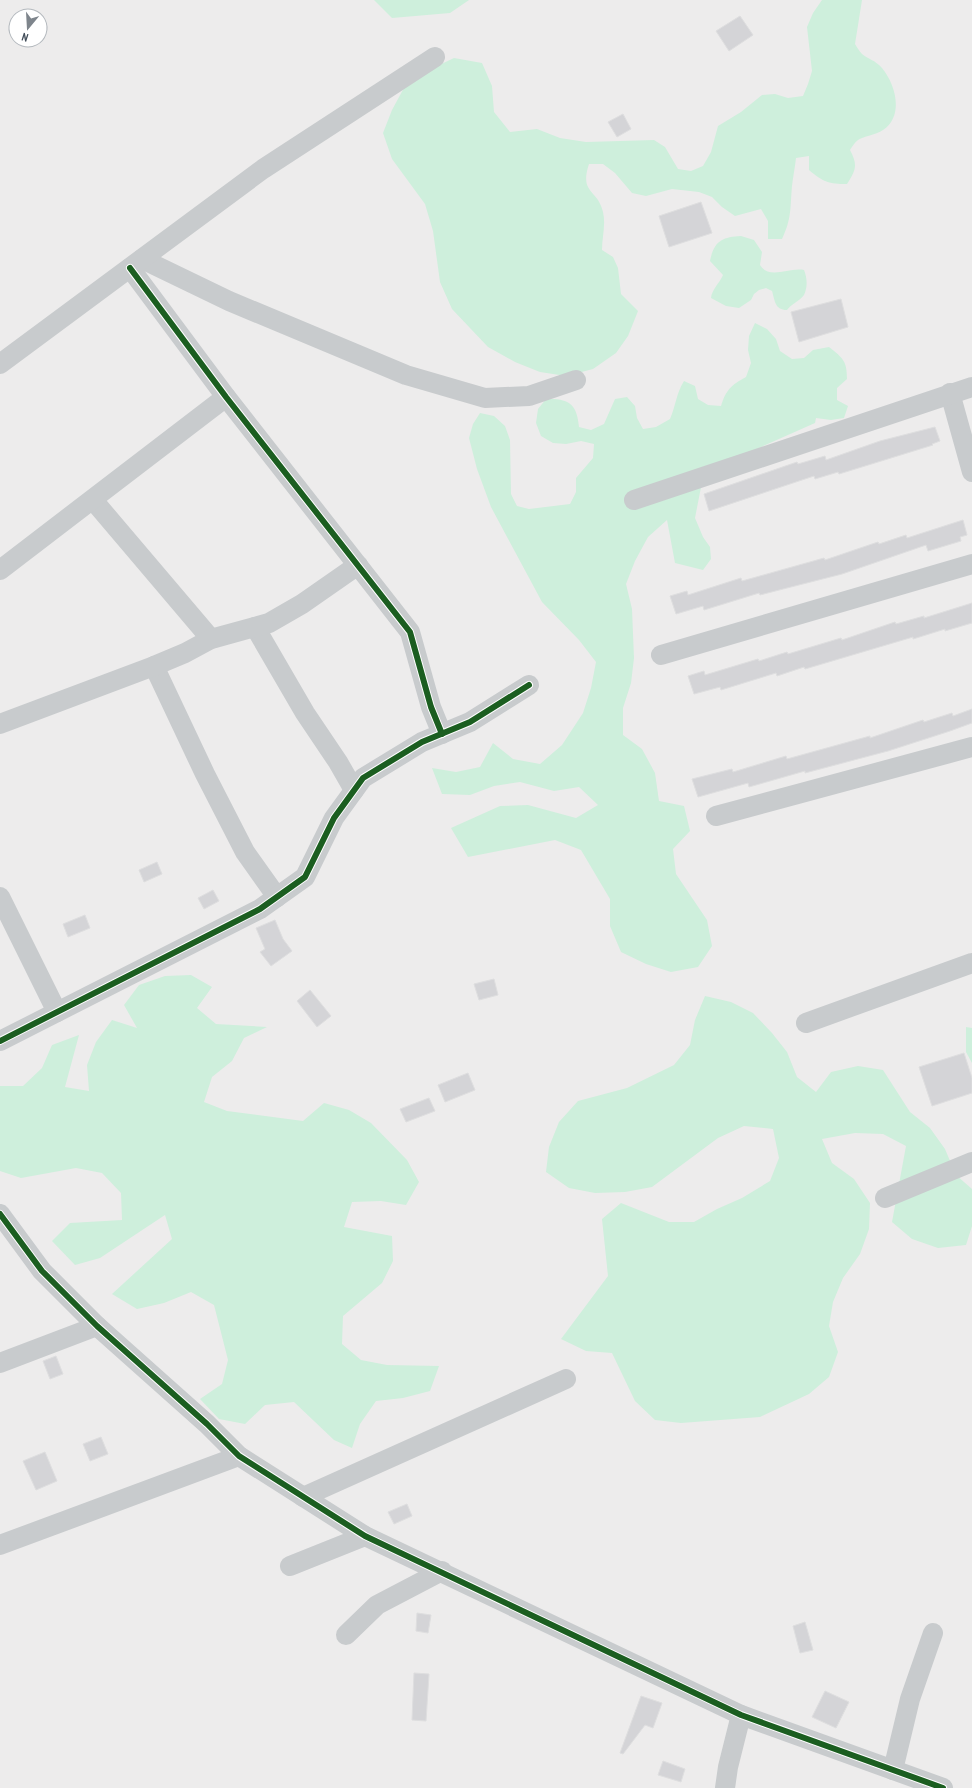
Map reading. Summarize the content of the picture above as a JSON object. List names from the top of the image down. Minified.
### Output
{"north":"bottom"}
